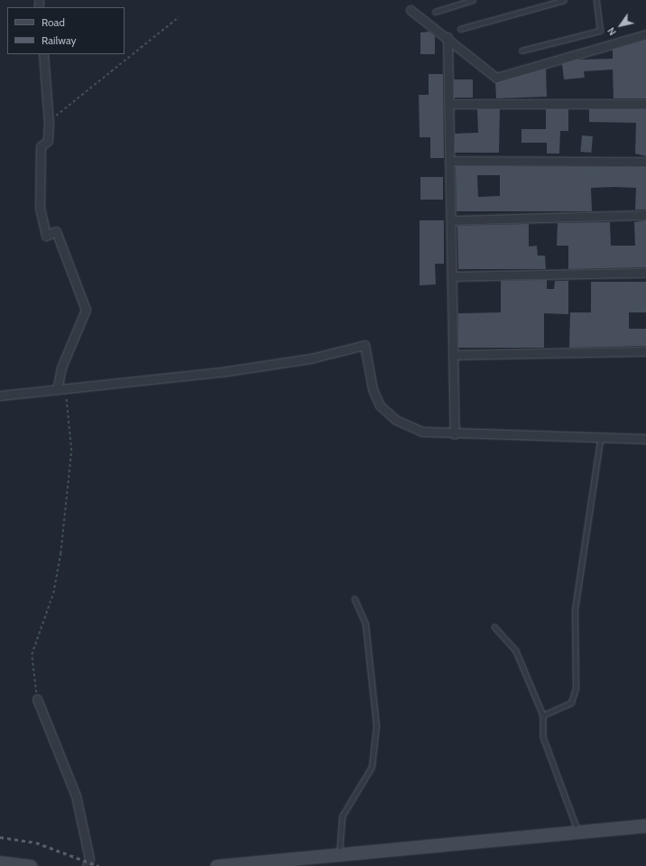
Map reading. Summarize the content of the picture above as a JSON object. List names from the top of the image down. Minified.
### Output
{"legend":["Road","Railway"],"north":"bottom left"}
